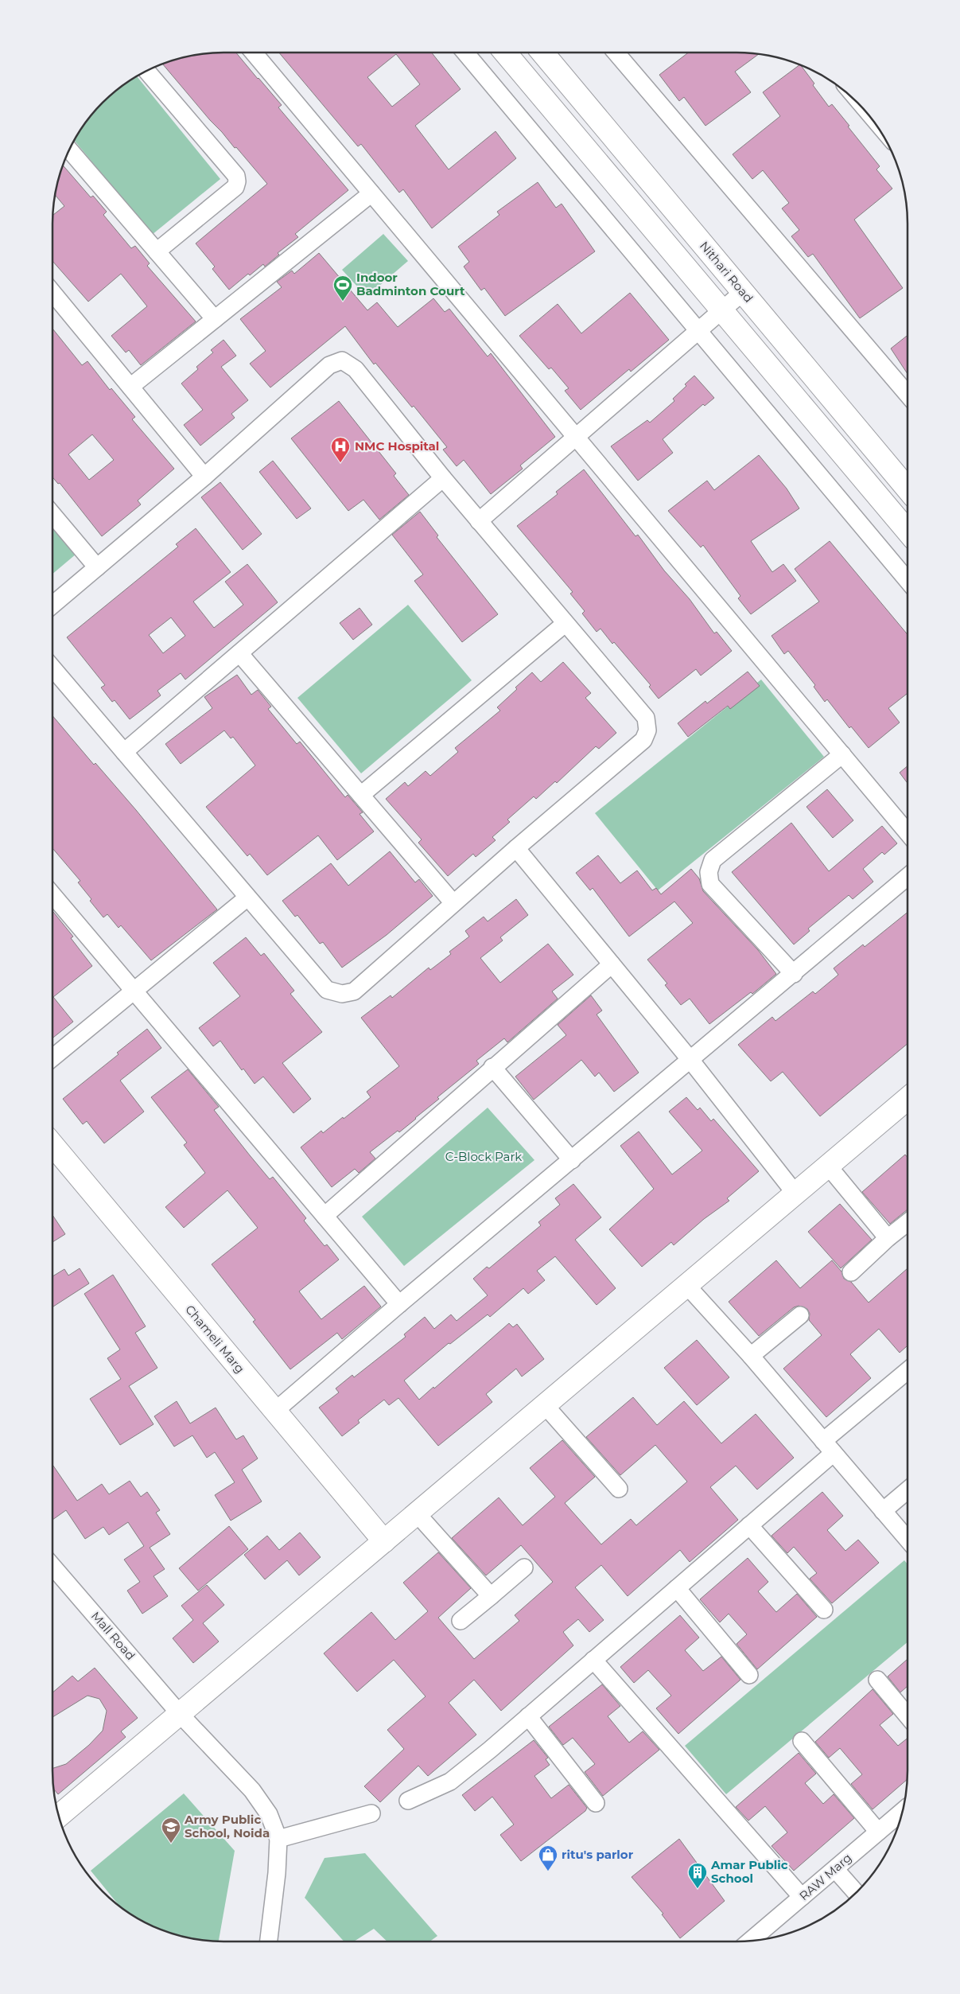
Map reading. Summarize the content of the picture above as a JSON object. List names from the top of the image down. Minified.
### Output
{"streets":{"street":["Nithari Road","Chameli Marg","Mall Road","RAW Marg"]},"parks":["C-Block Park"],"places":{"sports":["Indoor Badminton Court"],"hospital":["NMC Hospital"],"school or university":["Army Public School, Noida"],"shop":["ritu's parlor"],"building":["Amar Public School"]}}
